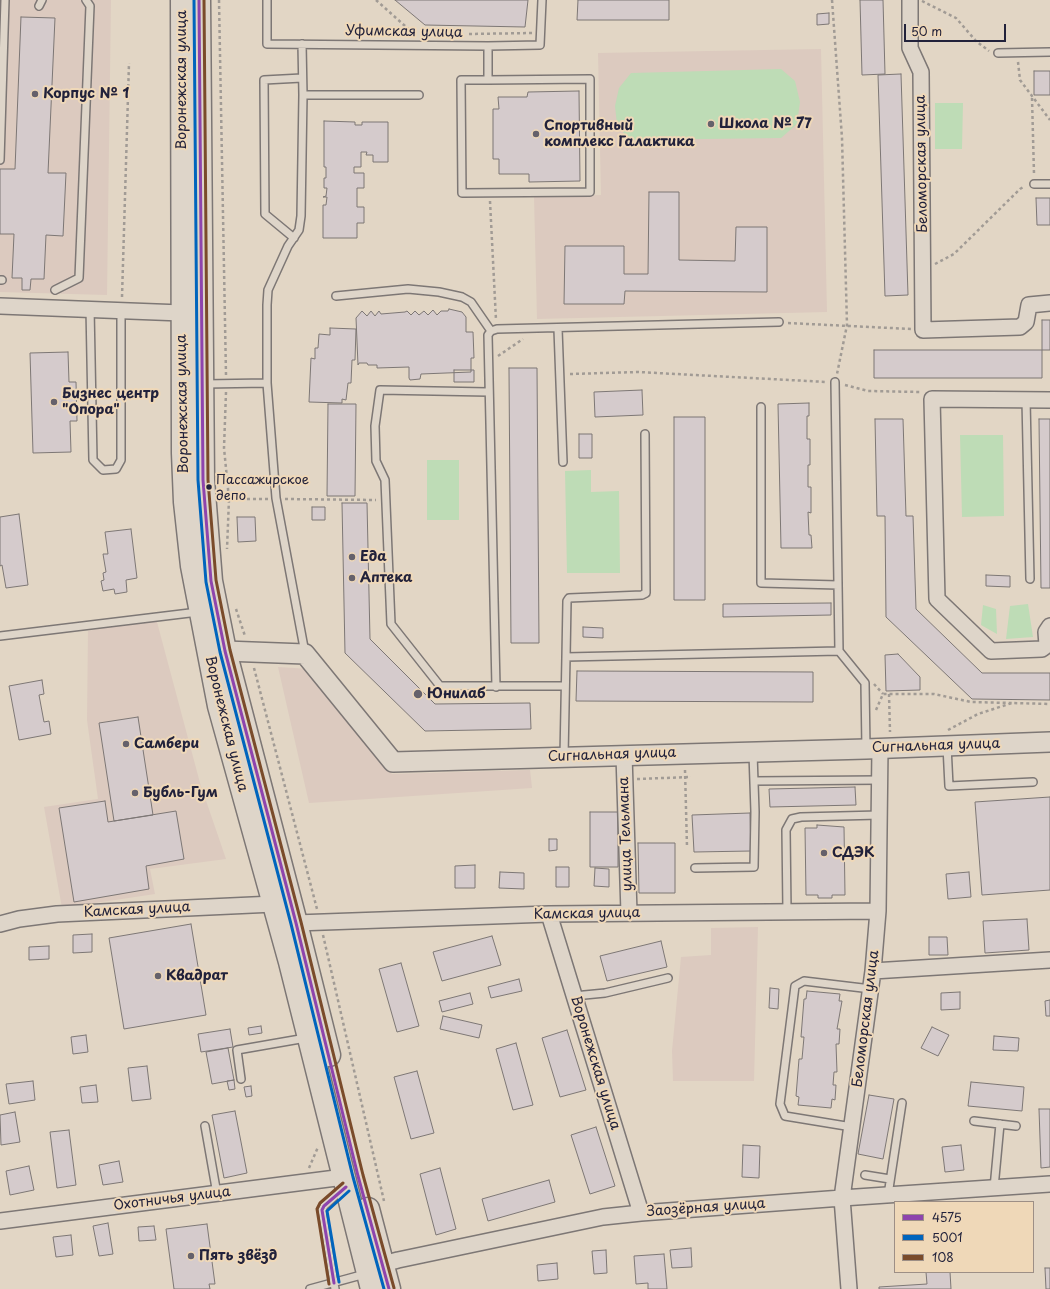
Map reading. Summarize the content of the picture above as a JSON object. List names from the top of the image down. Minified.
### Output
{"streets":{"main road":["Воронежская улица"],"street":["Беломорская улица","Сигнальная улица","улица Тельмана","Камская улица","Охотничья улица","Заозёрная улица"],"lane":["Уфимская улица"]},"crossings":[["Воронежская улица","Камская улица"],["Воронежская улица","Охотничья улица"],["Воронежская улица","Заозёрная улица"],["Беломорская улица","Сигнальная улица"],["Беломорская улица","Камская улица"],["Беломорская улица","Заозёрная улица"],["Сигнальная улица","улица Тельмана"],["улица Тельмана","Камская улица"]],"places":["Корпус № 1","Школа № 77","Спортивный комплекс Галактика","Бизнес центр \"Опора\"","Пассажирское депо","Еда","Аптека","Юнилаб","Самбери","Бубль-Гум","СДЭК","Квадрат","Пять звёзд"],"lines":["transit line 4575","transit line 5001","transit line 108"],"legend":["4575","5001","108"],"scale_bar":"50 m"}
